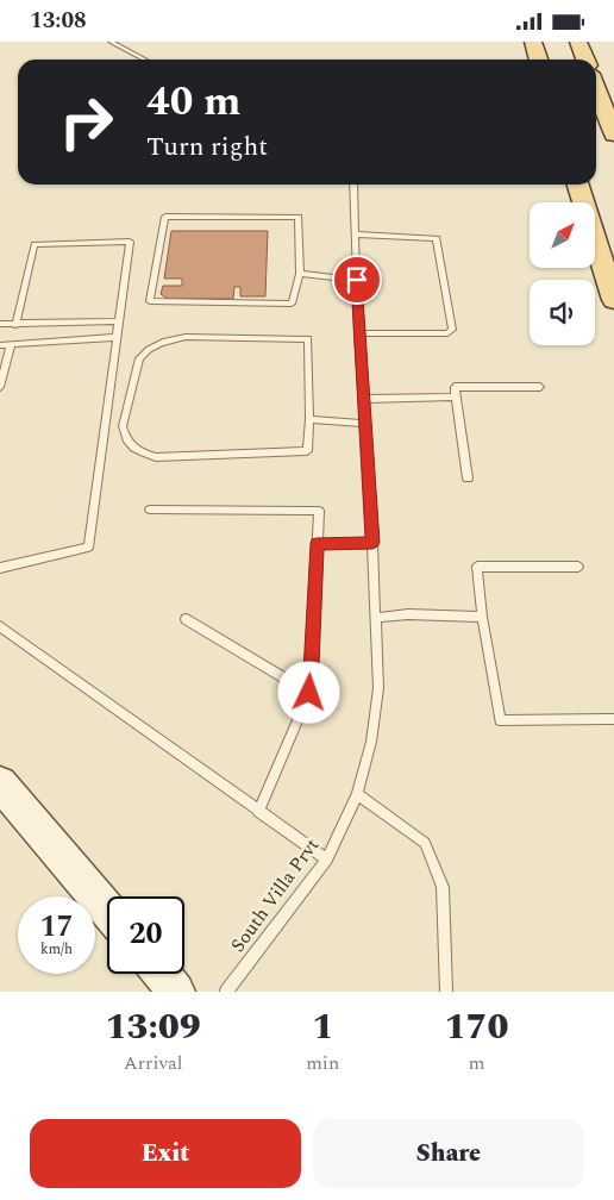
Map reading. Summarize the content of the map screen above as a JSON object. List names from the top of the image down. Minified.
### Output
{"streets":{"lane":["South Villa Prvt"]},"north":"top right","page":{"status":"13:08","turn":["40 m","Turn right"],"speed":"17 km/h","limit":"20","eta":["13:09","Arrival","1","min","170","m"],"buttons":["Exit","Share"]}}
